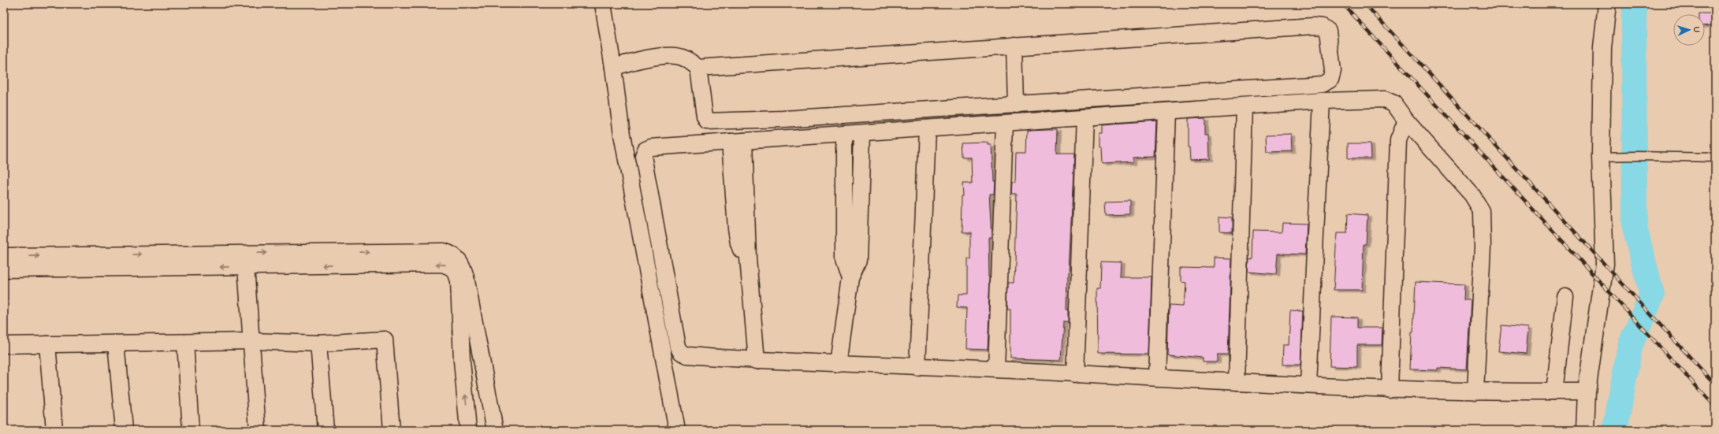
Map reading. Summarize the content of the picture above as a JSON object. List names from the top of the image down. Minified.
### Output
{"north":"right"}
